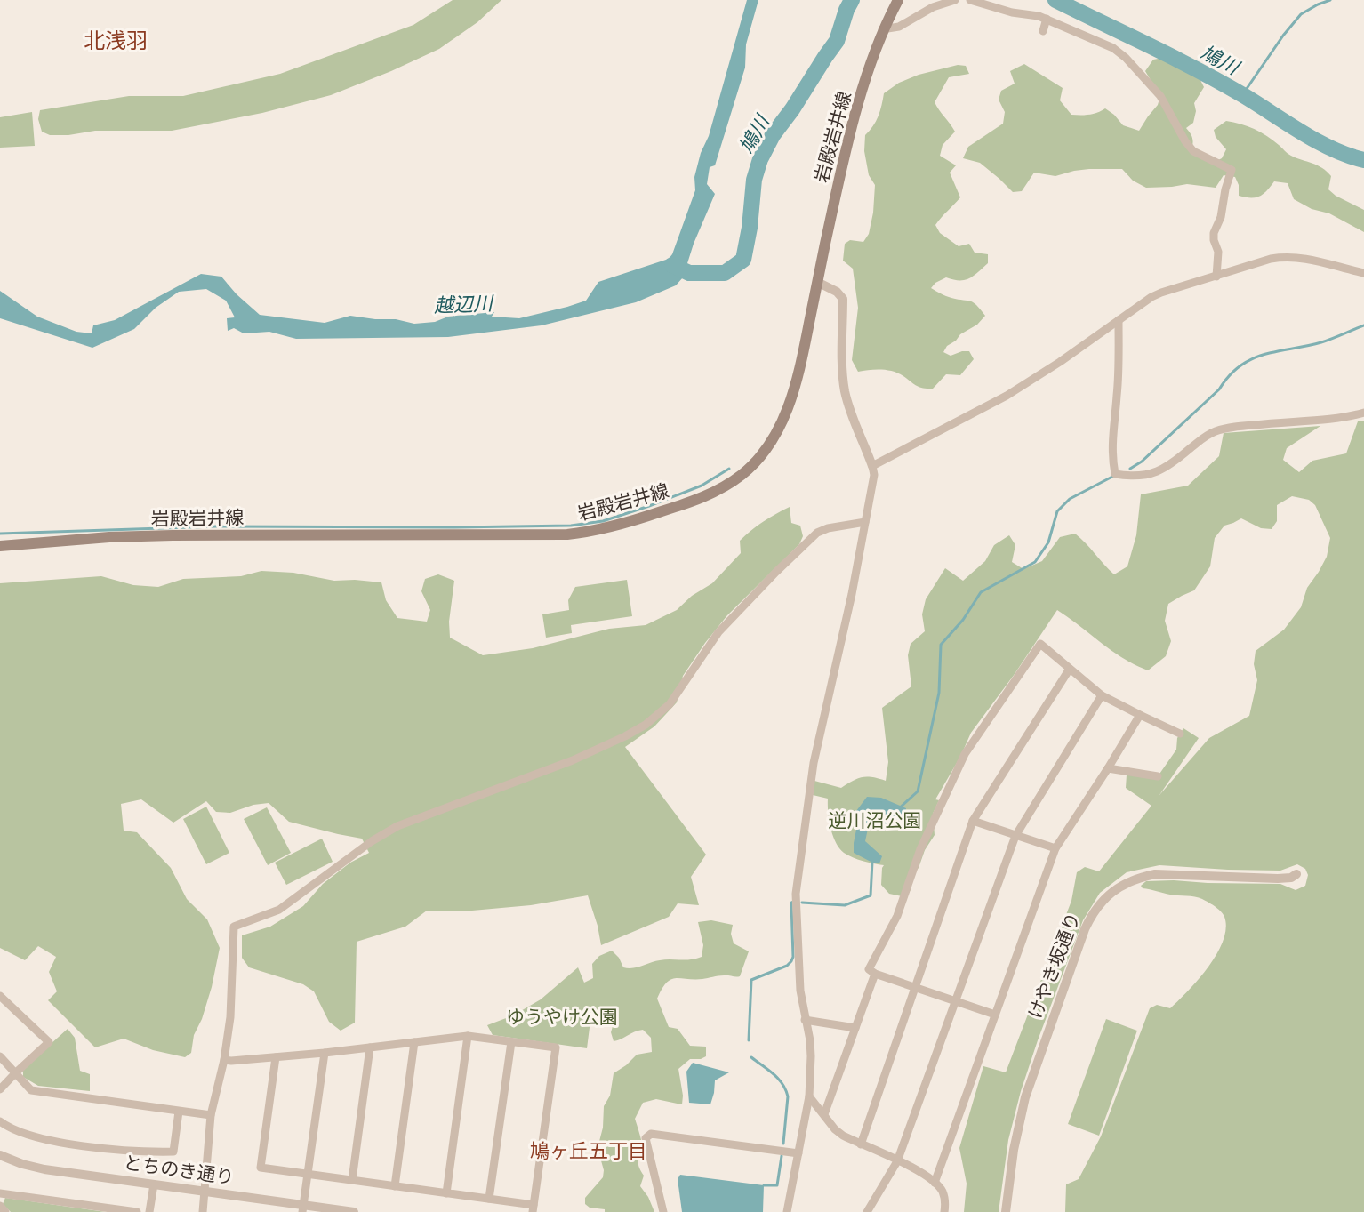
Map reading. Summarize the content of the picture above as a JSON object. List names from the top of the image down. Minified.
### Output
{"streets":{"main road":["岩殿岩井線"],"street":["けやき坂通り","とちのき通り"]},"districts":["北浅羽","鳩ヶ丘五丁目"],"water":["鳩川","越辺川"],"parks":["逆川沼公園","ゆうやけ公園"]}
